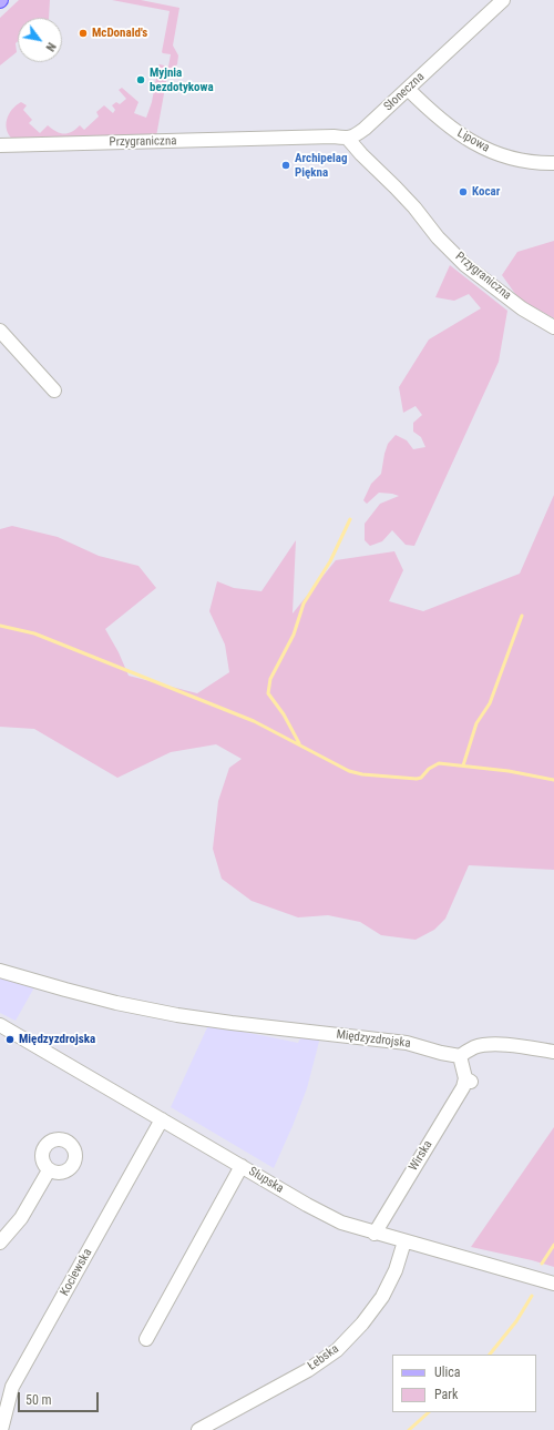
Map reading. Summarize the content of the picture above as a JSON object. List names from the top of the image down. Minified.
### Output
{"streets":{"street":["Słoneczna","Lipowa","Przygraniczna","Międzyzdrojska","Wirska","Słupska","Kociewska","Łebska"]},"crossings":[["Słoneczna","Lipowa"],["Słoneczna","Przygraniczna"],["Międzyzdrojska","Wirska"],["Wirska","Słupska"],["Słupska","Kociewska"],["Słupska","Łebska"]],"places":["McDonald's","Myjnia bezdotykowa","Archipelag Piękna","Kocar","Międzyzdrojska"],"legend":["Ulica","Park"],"scale_bar":"50 m","north":"bottom right"}
